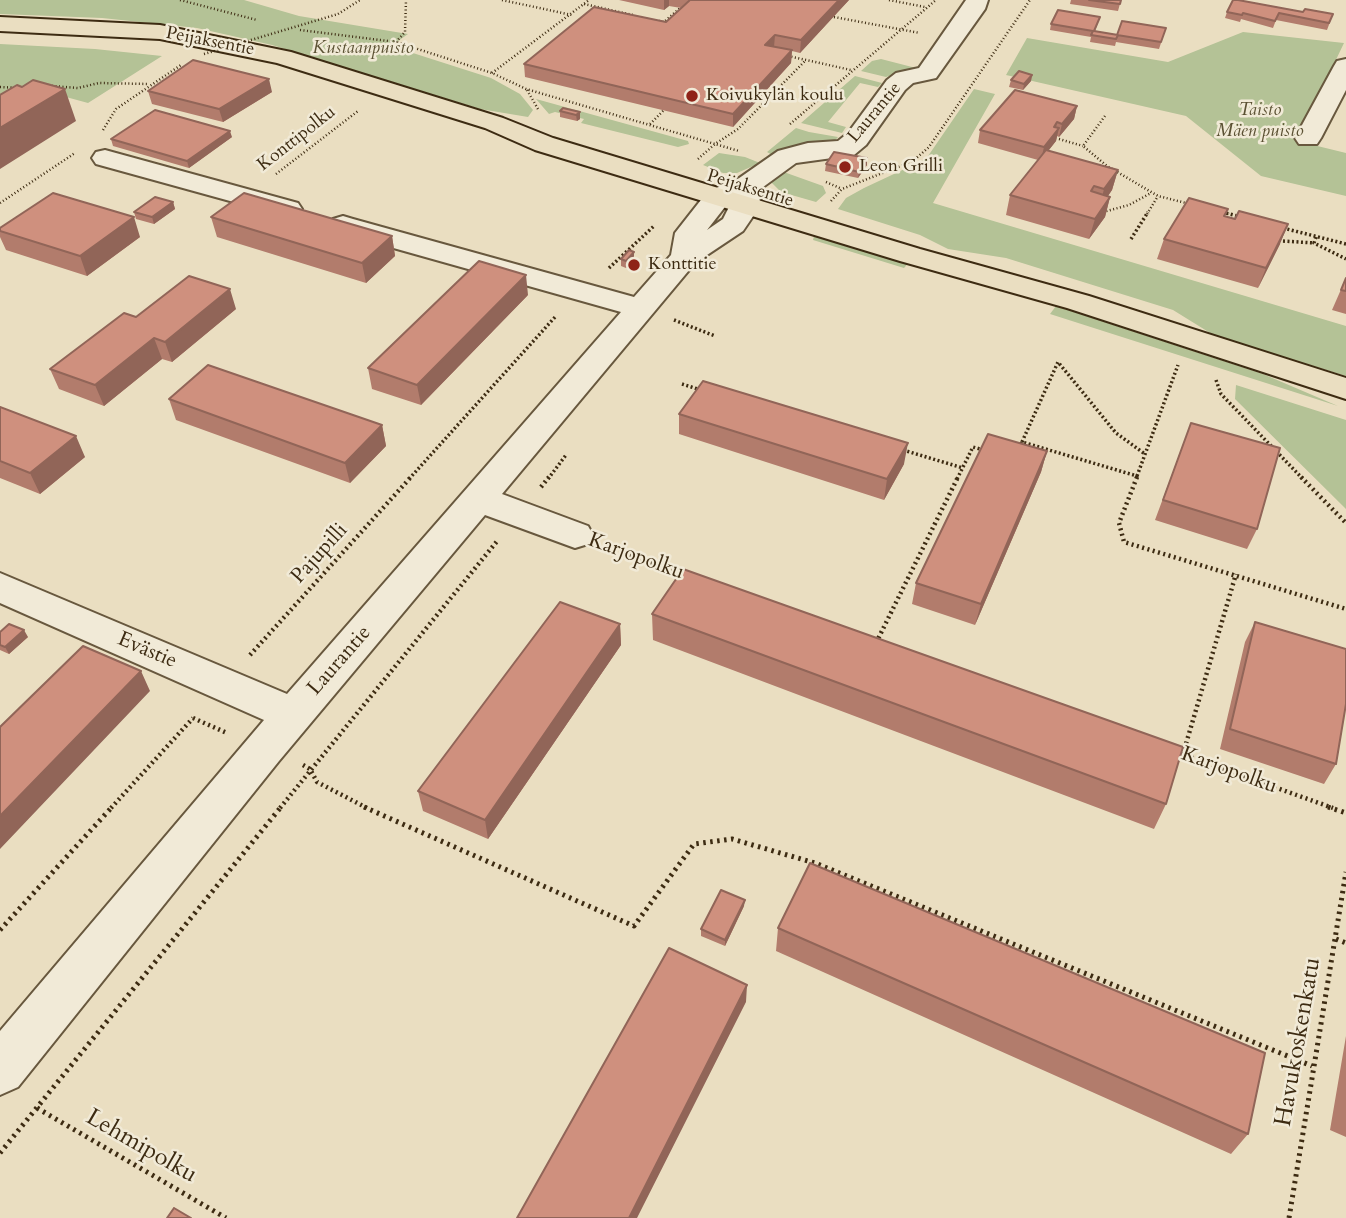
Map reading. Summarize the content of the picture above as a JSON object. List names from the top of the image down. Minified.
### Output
{"streets":{"main road":["Peijaksentie"],"street":["Laurantie","Karjopolku","Evästie"],"path":["Konttipolku","Pajupilli","Havukoskenkatu","Lehmipolku"]},"crossings":[["Peijaksentie","Laurantie"],["Laurantie","Karjopolku"],["Laurantie","Evästie"],["Pajupilli","Evästie"]],"parks":["Kustaanpuisto","Taisto Mäen puisto"],"places":["Koivukylän koulu","Leon Grilli","Konttitie"]}
